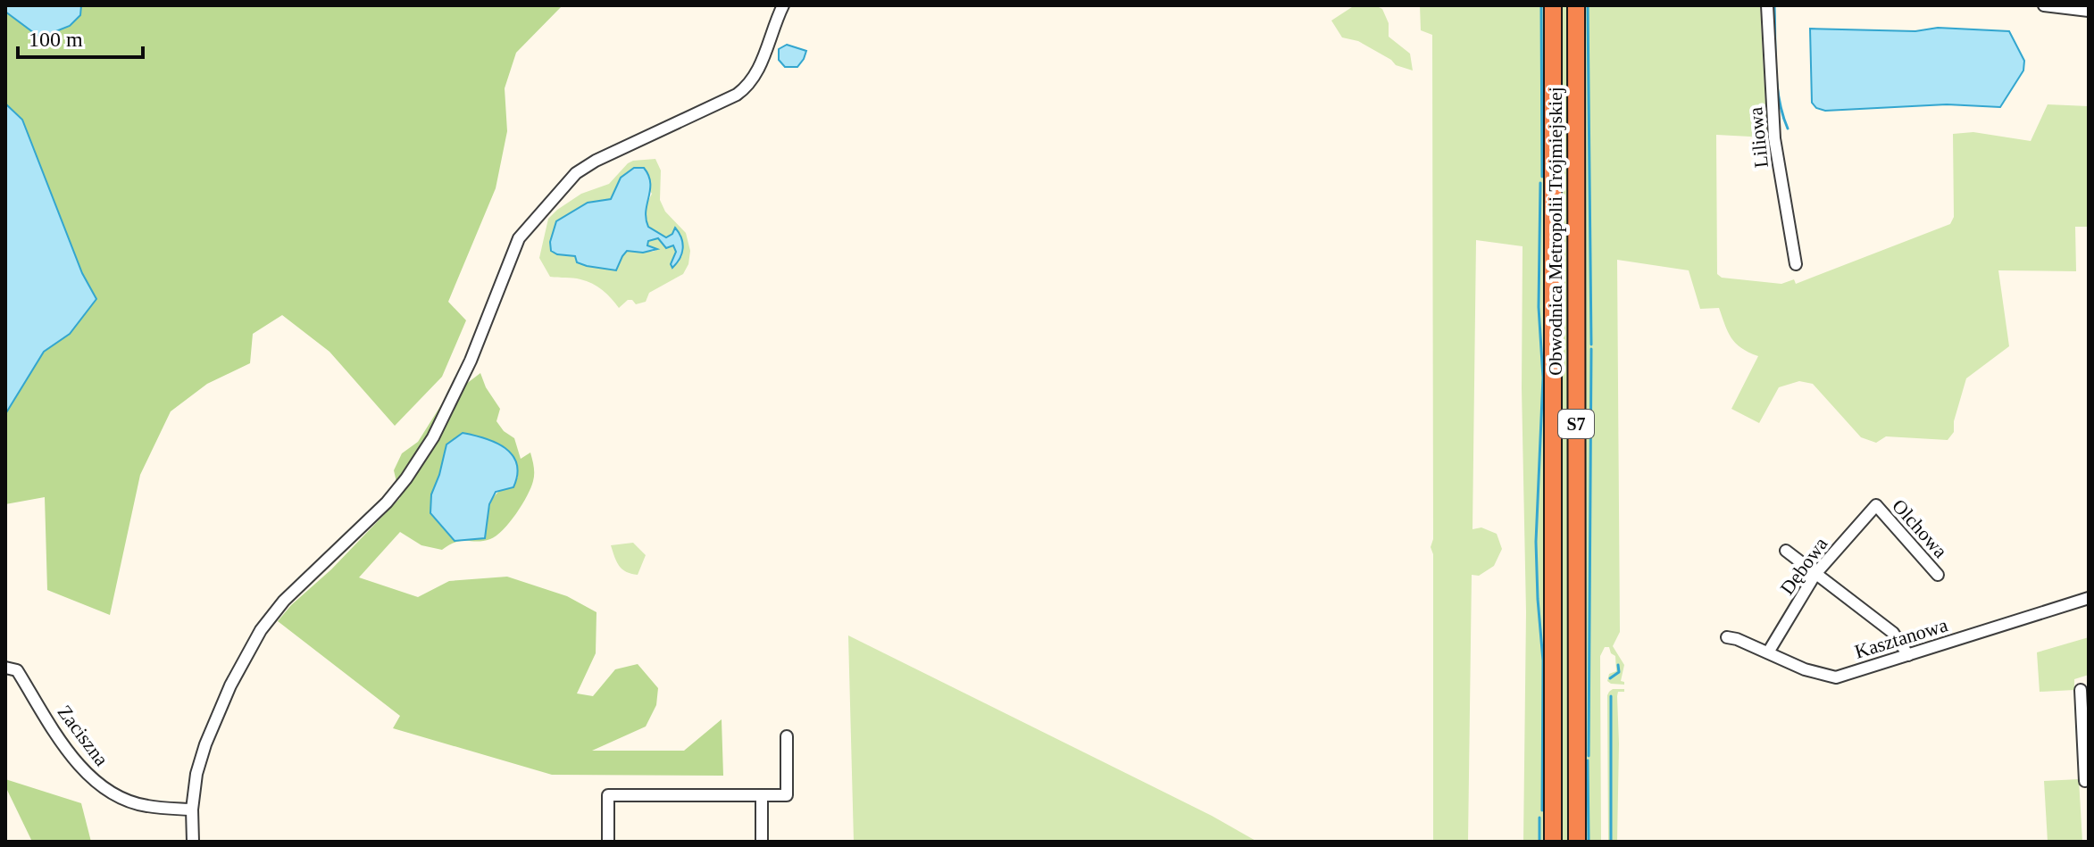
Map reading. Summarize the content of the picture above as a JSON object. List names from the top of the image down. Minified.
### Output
{"streets":{"highway":["Obwodnica Metropolii Trójmiejskiej","S7"],"street":["Liliowa","Olchowa","Dębowa","Kasztanowa","Zaciszna"]},"crossings":[["Olchowa","Dębowa"],["Dębowa","Kasztanowa"]],"scale_bar":"100 m"}
